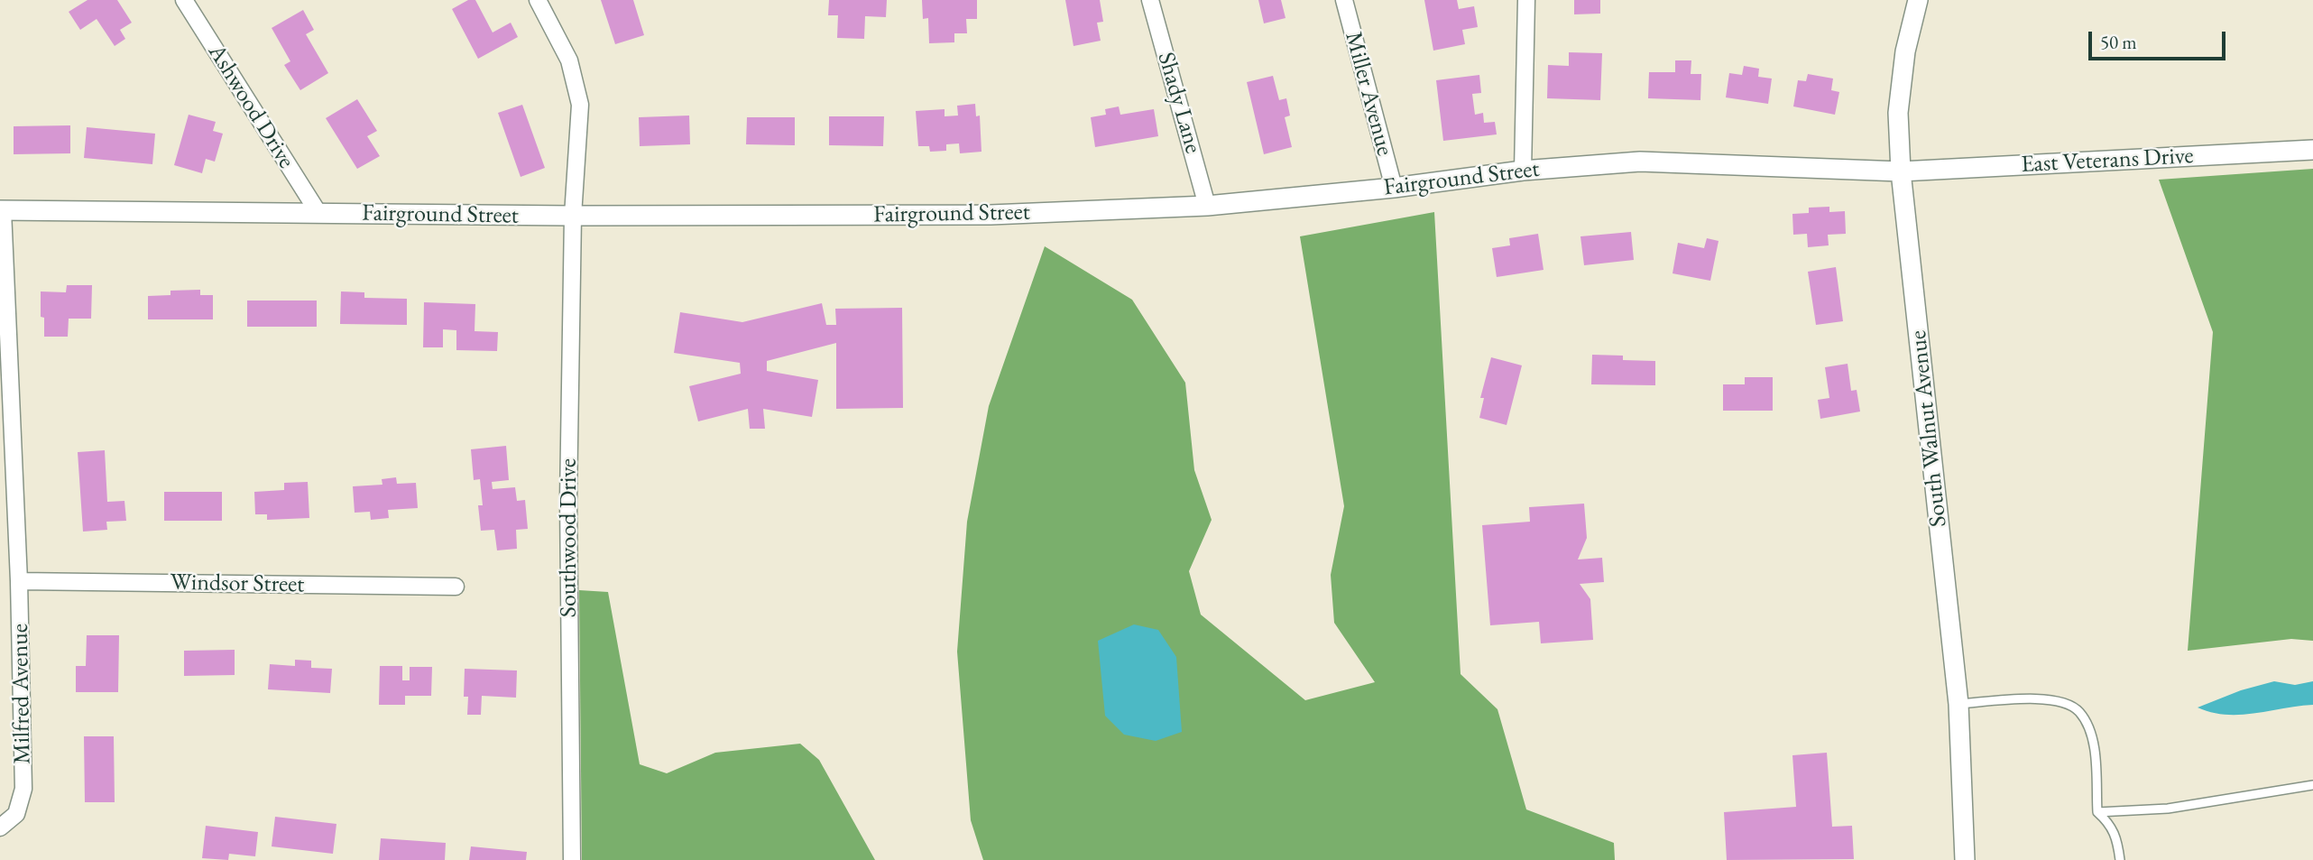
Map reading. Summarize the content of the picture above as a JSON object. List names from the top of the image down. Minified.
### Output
{"streets":{"street":["Miller Avenue","Shady Lane","Ashwood Drive","East Veterans Drive","Fairground Street","South Walnut Avenue","Southwood Drive","Windsor Street","Milfred Avenue"]},"crossings":[["Miller Avenue","Fairground Street"],["Shady Lane","Fairground Street"],["Ashwood Drive","Fairground Street"],["East Veterans Drive","Fairground Street"],["East Veterans Drive","South Walnut Avenue"],["Fairground Street","South Walnut Avenue"],["Fairground Street","Southwood Drive"],["Fairground Street","Milfred Avenue"],["Windsor Street","Milfred Avenue"]],"scale_bar":"50 m"}
